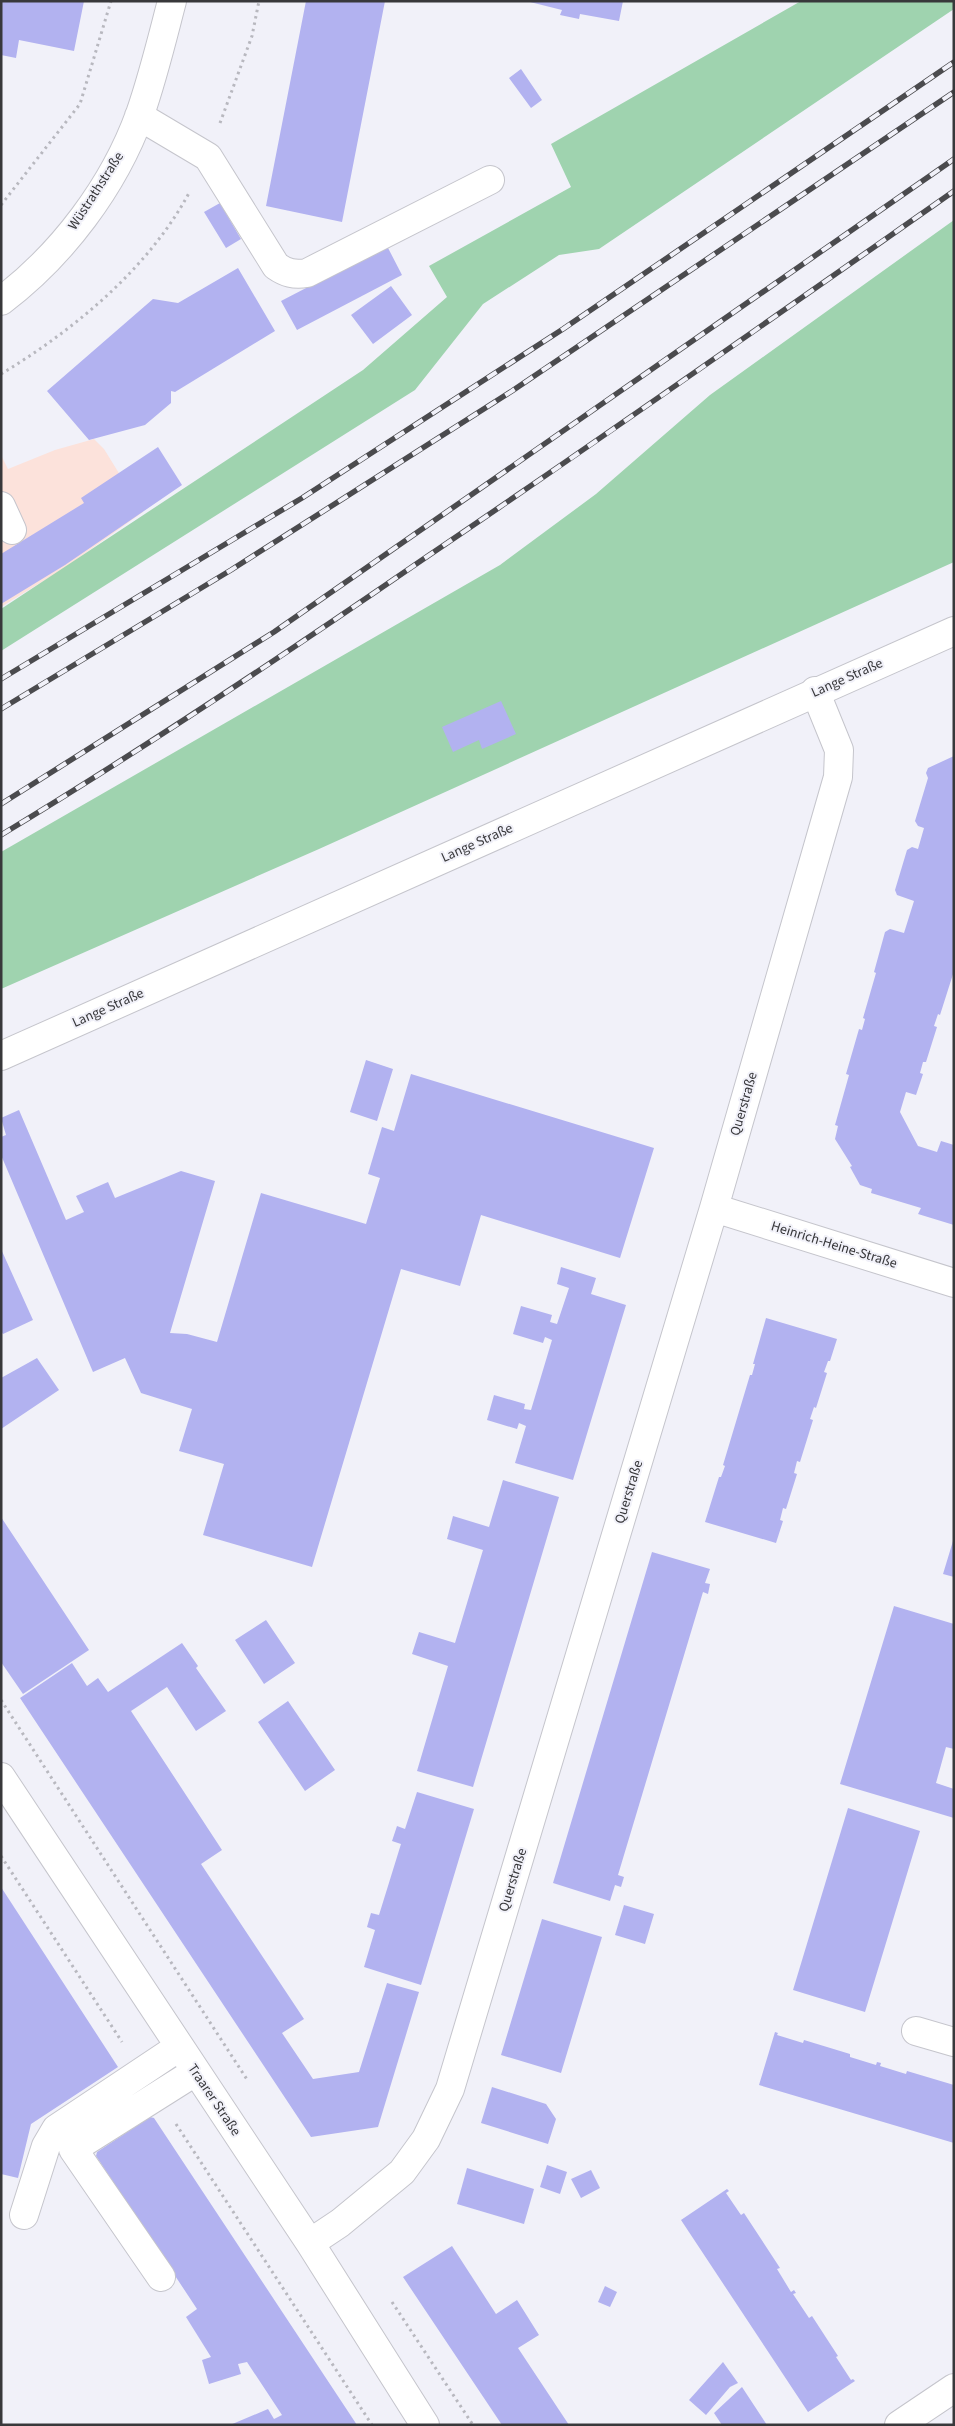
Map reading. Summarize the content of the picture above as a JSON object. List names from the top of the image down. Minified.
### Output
{"streets":{"street":["Wüstrathstraße","Lange Straße","Querstraße","Heinrich-Heine-Straße","Traarer Straße"]},"crossings":[["Lange Straße","Querstraße"],["Querstraße","Heinrich-Heine-Straße"],["Querstraße","Traarer Straße"]]}
